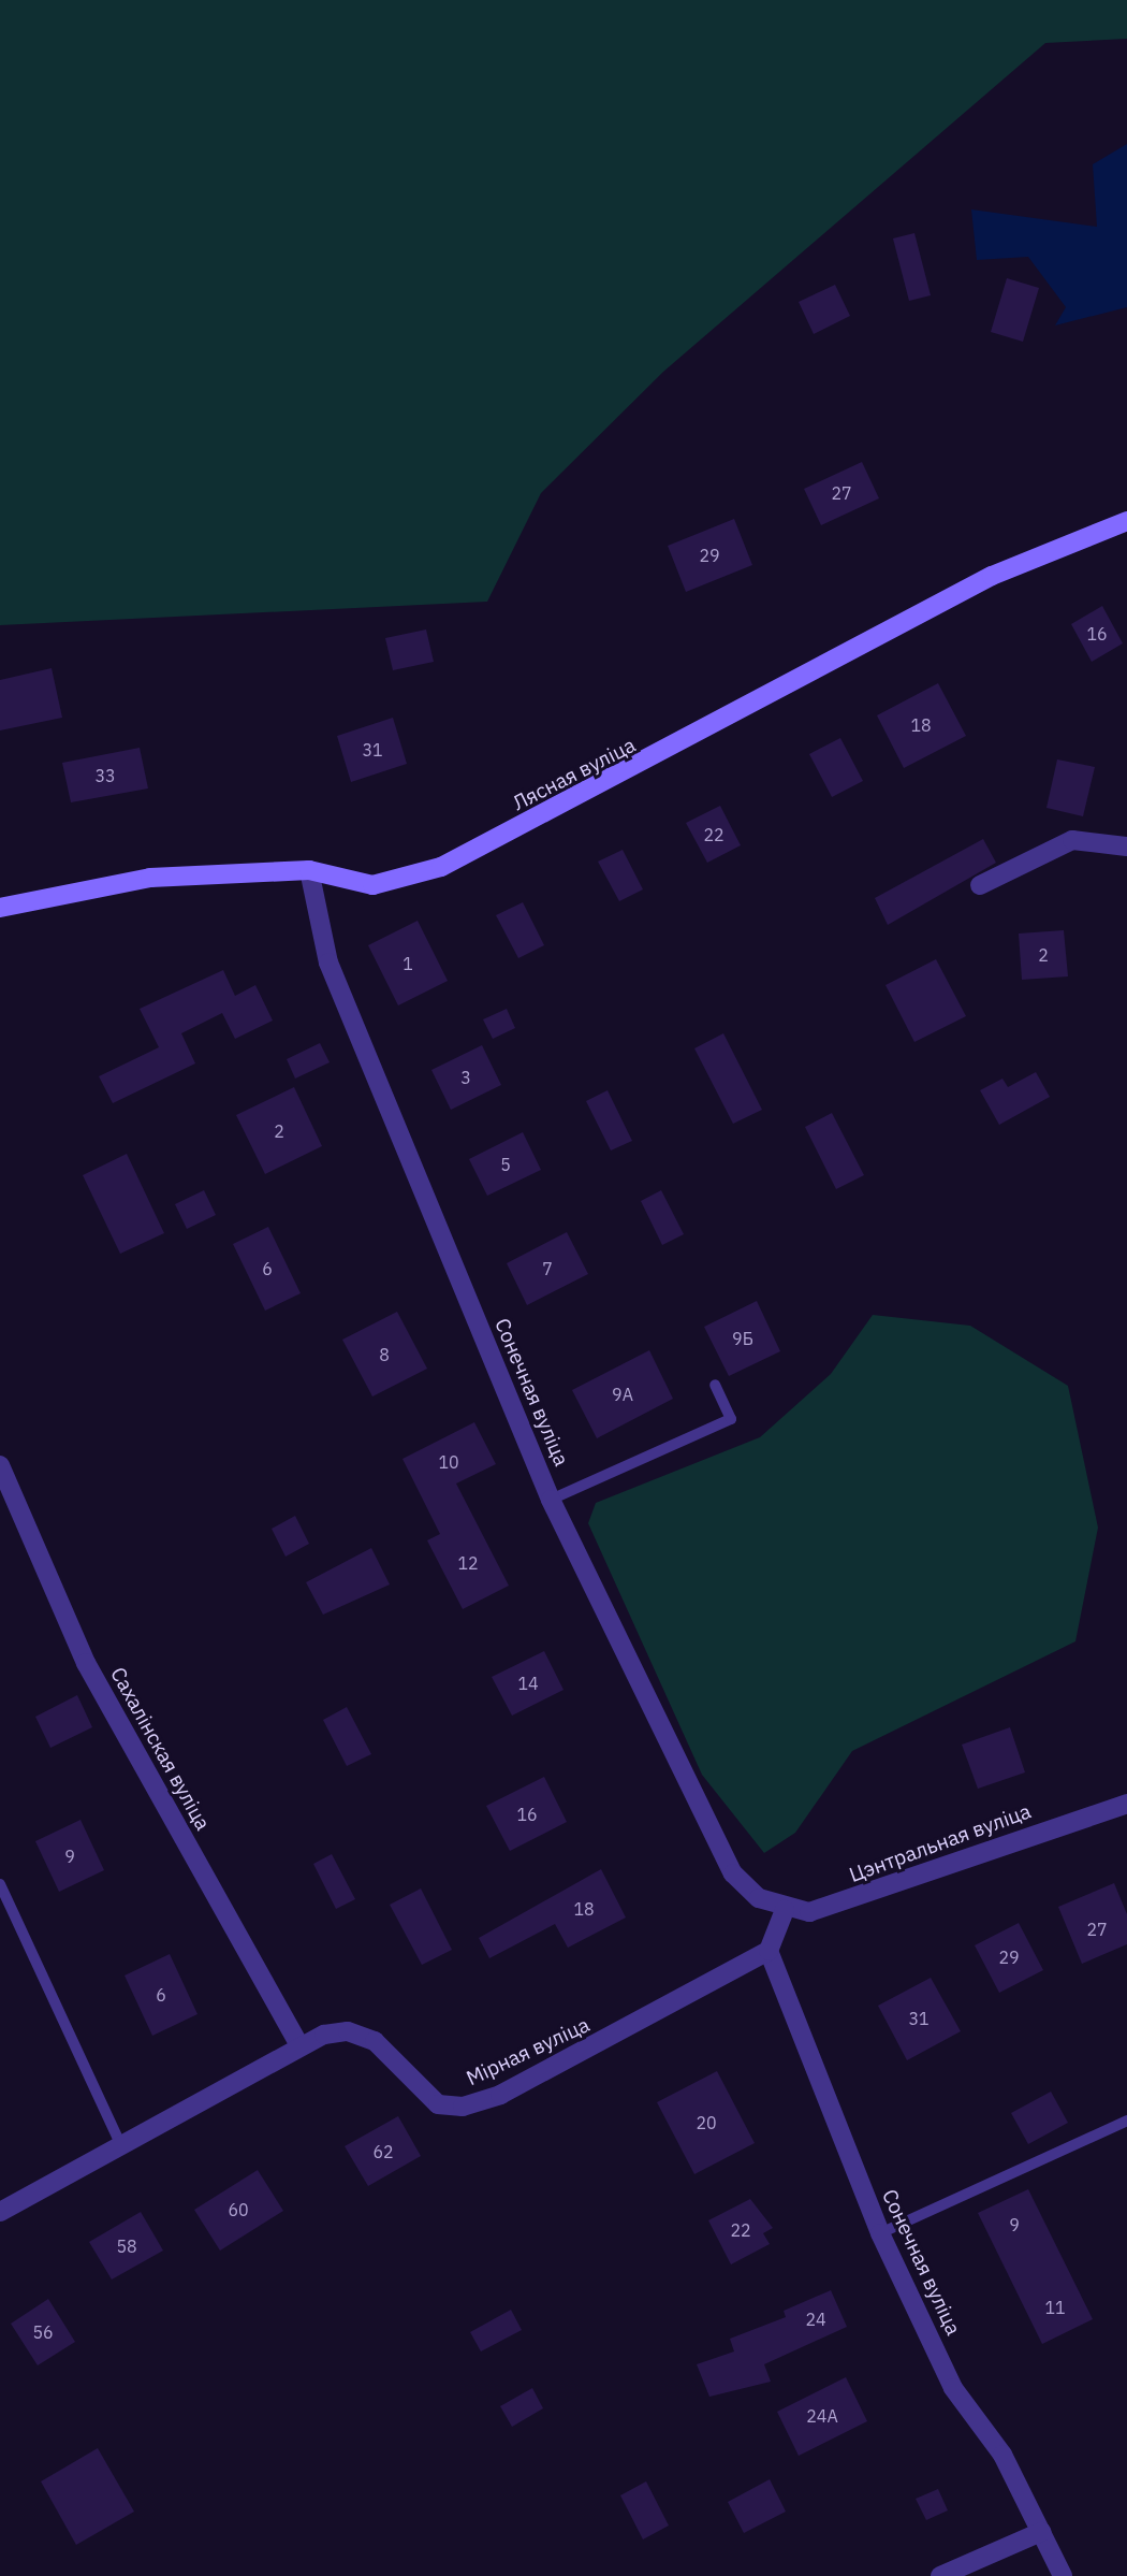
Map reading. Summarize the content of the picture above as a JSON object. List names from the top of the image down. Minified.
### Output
{"streets":{"main road":["Лясная вуліца"],"street":["Сонечная вуліца","Сахалінская вуліца","Цэнтральная вуліца","Мірная вуліца"]},"crossings":[["Лясная вуліца","Сонечная вуліца"],["Сонечная вуліца","Цэнтральная вуліца"],["Сонечная вуліца","Мірная вуліца"],["Сахалінская вуліца","Мірная вуліца"]],"house_numbers":["27","29","16","18","31","33","22","2","1","3","2","5","6","7","9Б","8","9А","10","12","14","16","9","18","27","29","6","31","20","62","60","9","22","58","11","24","56","24А"]}
